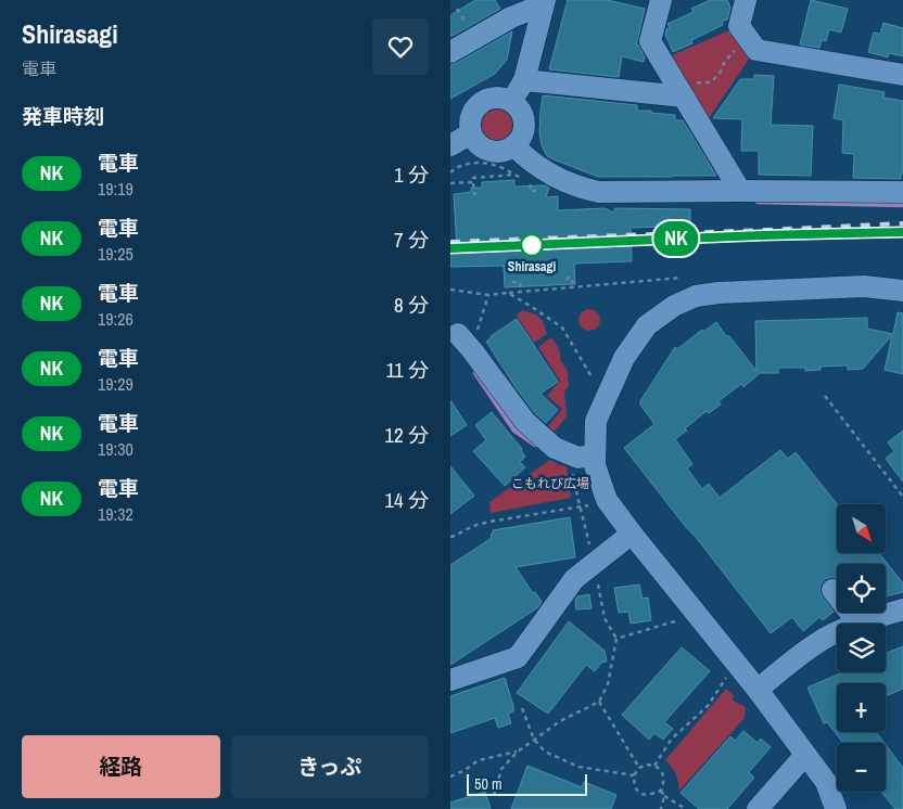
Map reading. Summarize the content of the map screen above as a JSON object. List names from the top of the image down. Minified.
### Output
{"parks":["こもれび広場"],"places":["Shirasagi"],"scale_bar":"50 m","north":"bottom right","page":{"heading":[["Shirasagi","電車"],"発車時刻"],"on_map":"NK","list":[{"mark":"NK","name":"電車","note":"19:19","value":"1 分"},{"mark":"NK","name":"電車","note":"19:25","value":"7 分"},{"mark":"NK","name":"電車","note":"19:26","value":"8 分"},{"mark":"NK","name":"電車","note":"19:29","value":"11 分"},{"mark":"NK","name":"電車","note":"19:30","value":"12 分"},{"mark":"NK","name":"電車","note":"19:32","value":"14 分"}],"map_buttons":["+","−"],"buttons":["経路","きっぷ"],"scale":"50 m"}}
